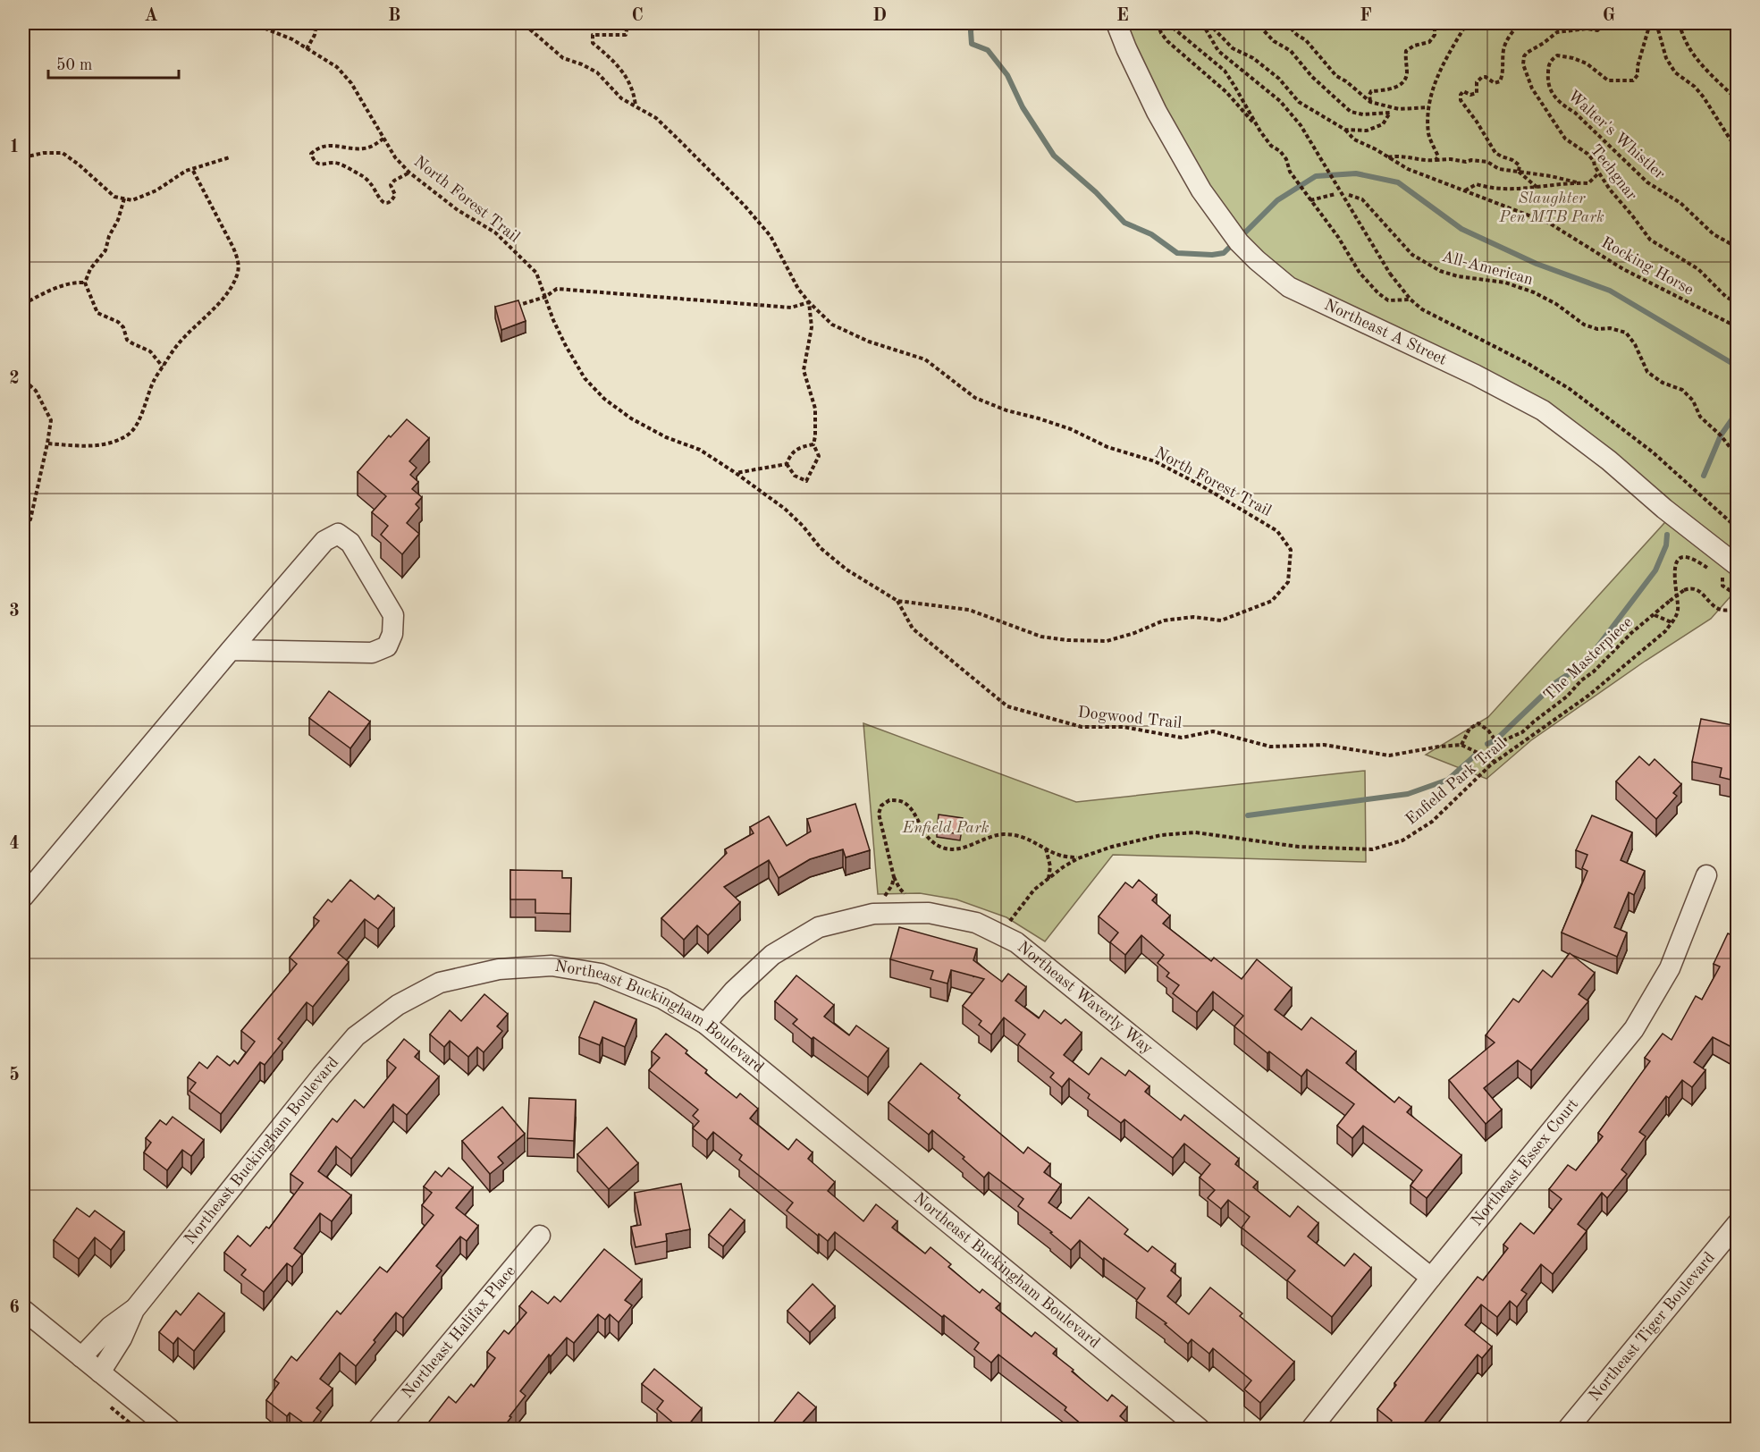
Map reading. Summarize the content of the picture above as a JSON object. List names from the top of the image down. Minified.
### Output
{"streets":{"street":["Northeast A Street","Northeast Waverly Way","Northeast Buckingham Boulevard","Northeast Essex Court","Northeast Tiger Boulevard","Northeast Halifax Place"],"path":["Walter's Whistler","Techgnar","North Forest Trail","Rocking Horse","All-American","The Masterpiece","Dogwood Trail","Enfield Park Trail"]},"crossings":[["North Forest Trail","Dogwood Trail"],["The Masterpiece","Dogwood Trail"],["Enfield Park Trail","Northeast Waverly Way"],["Northeast Waverly Way","Northeast Buckingham Boulevard"],["Northeast Waverly Way","Northeast Essex Court"]],"parks":["Slaughter Pen MTB Park","Enfield Park"],"scale_bar":"50 m","grid":{"columns":["A","B","C","D","E","F","G"],"rows":["1","2","3","4","5","6"]}}
